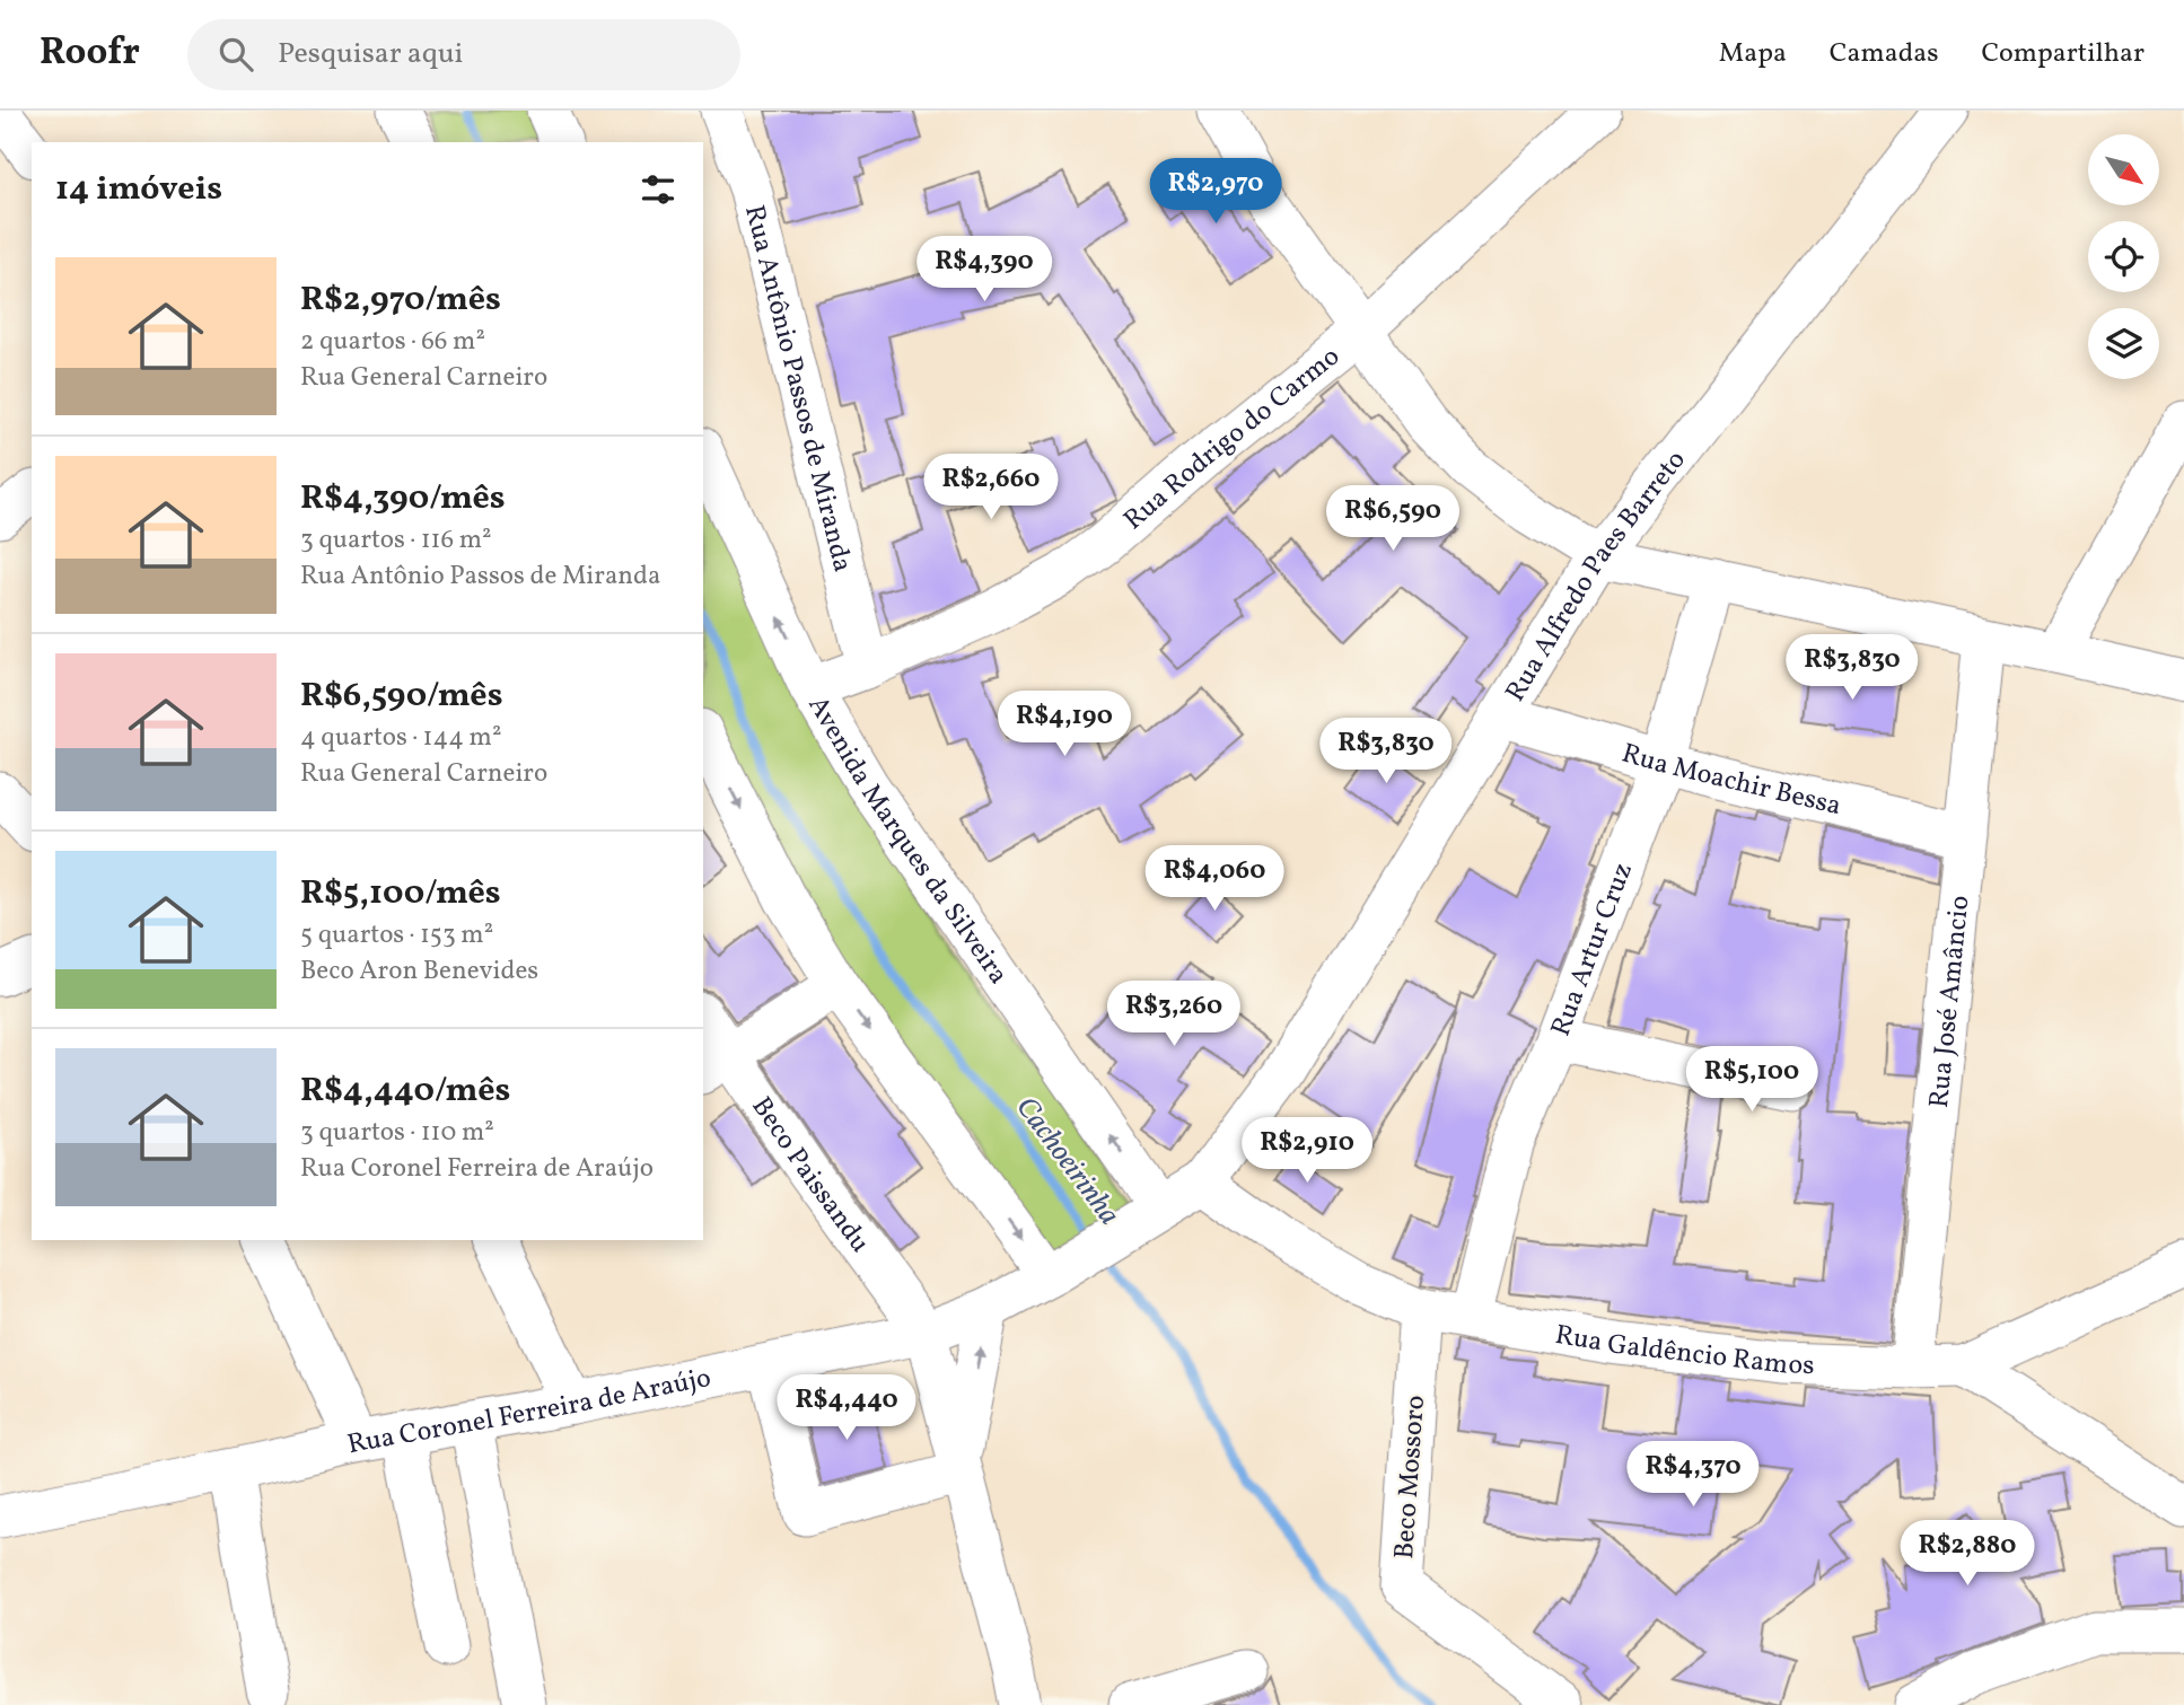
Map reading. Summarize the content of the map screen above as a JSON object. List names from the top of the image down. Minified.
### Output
{"streets":{"street":["Rua Antônio Passos de Miranda","Rua Rodrigo do Carmo","Rua Alfredo Paes Barreto","Rua Moachir Bessa","Avenida Marques da Silveira","Rua Artur Cruz","Rua José Amâncio","Beco Paissandu","Rua Galdêncio Ramos","Rua Coronel Ferreira de Araújo","Beco Mossoro"]},"crossings":[["Rua Antônio Passos de Miranda","Rua Rodrigo do Carmo"],["Rua Rodrigo do Carmo","Avenida Marques da Silveira"],["Rua Alfredo Paes Barreto","Rua Moachir Bessa"],["Rua Alfredo Paes Barreto","Avenida Marques da Silveira"],["Rua Alfredo Paes Barreto","Rua Galdêncio Ramos"],["Rua Alfredo Paes Barreto","Rua Coronel Ferreira de Araújo"],["Rua Moachir Bessa","Rua Artur Cruz"],["Rua Moachir Bessa","Rua José Amâncio"],["Rua Artur Cruz","Rua Galdêncio Ramos"],["Rua José Amâncio","Rua Galdêncio Ramos"],["Beco Paissandu","Rua Coronel Ferreira de Araújo"],["Rua Galdêncio Ramos","Beco Mossoro"]],"water":["Cachoeirinha"],"north":"bottom right","page":{"header":"Roofr","search":"Pesquisar aqui","nav":["Mapa","Camadas","Compartilhar"],"heading":"14 imóveis","price":["R$2,970","R$4,390","R$2,660","R$6,590","R$3,830","R$4,190","R$3,830","R$4,060","R$3,260","R$5,100","R$2,910","R$4,440","R$4,370","R$2,880"],"list":[{"name":"R$2,970/mês","note":"2 quartos · 66 m² · Rua General Carneiro"},{"name":"R$4,390/mês","note":"3 quartos · 116 m² · Rua Antônio Passos de Miranda"},{"name":"R$6,590/mês","note":"4 quartos · 144 m² · Rua General Carneiro"},{"name":"R$5,100/mês","note":"5 quartos · 153 m² · Beco Aron Benevides"},{"name":"R$4,440/mês","note":"3 quartos · 110 m² · Rua Coronel Ferreira de Araújo"}]}}
